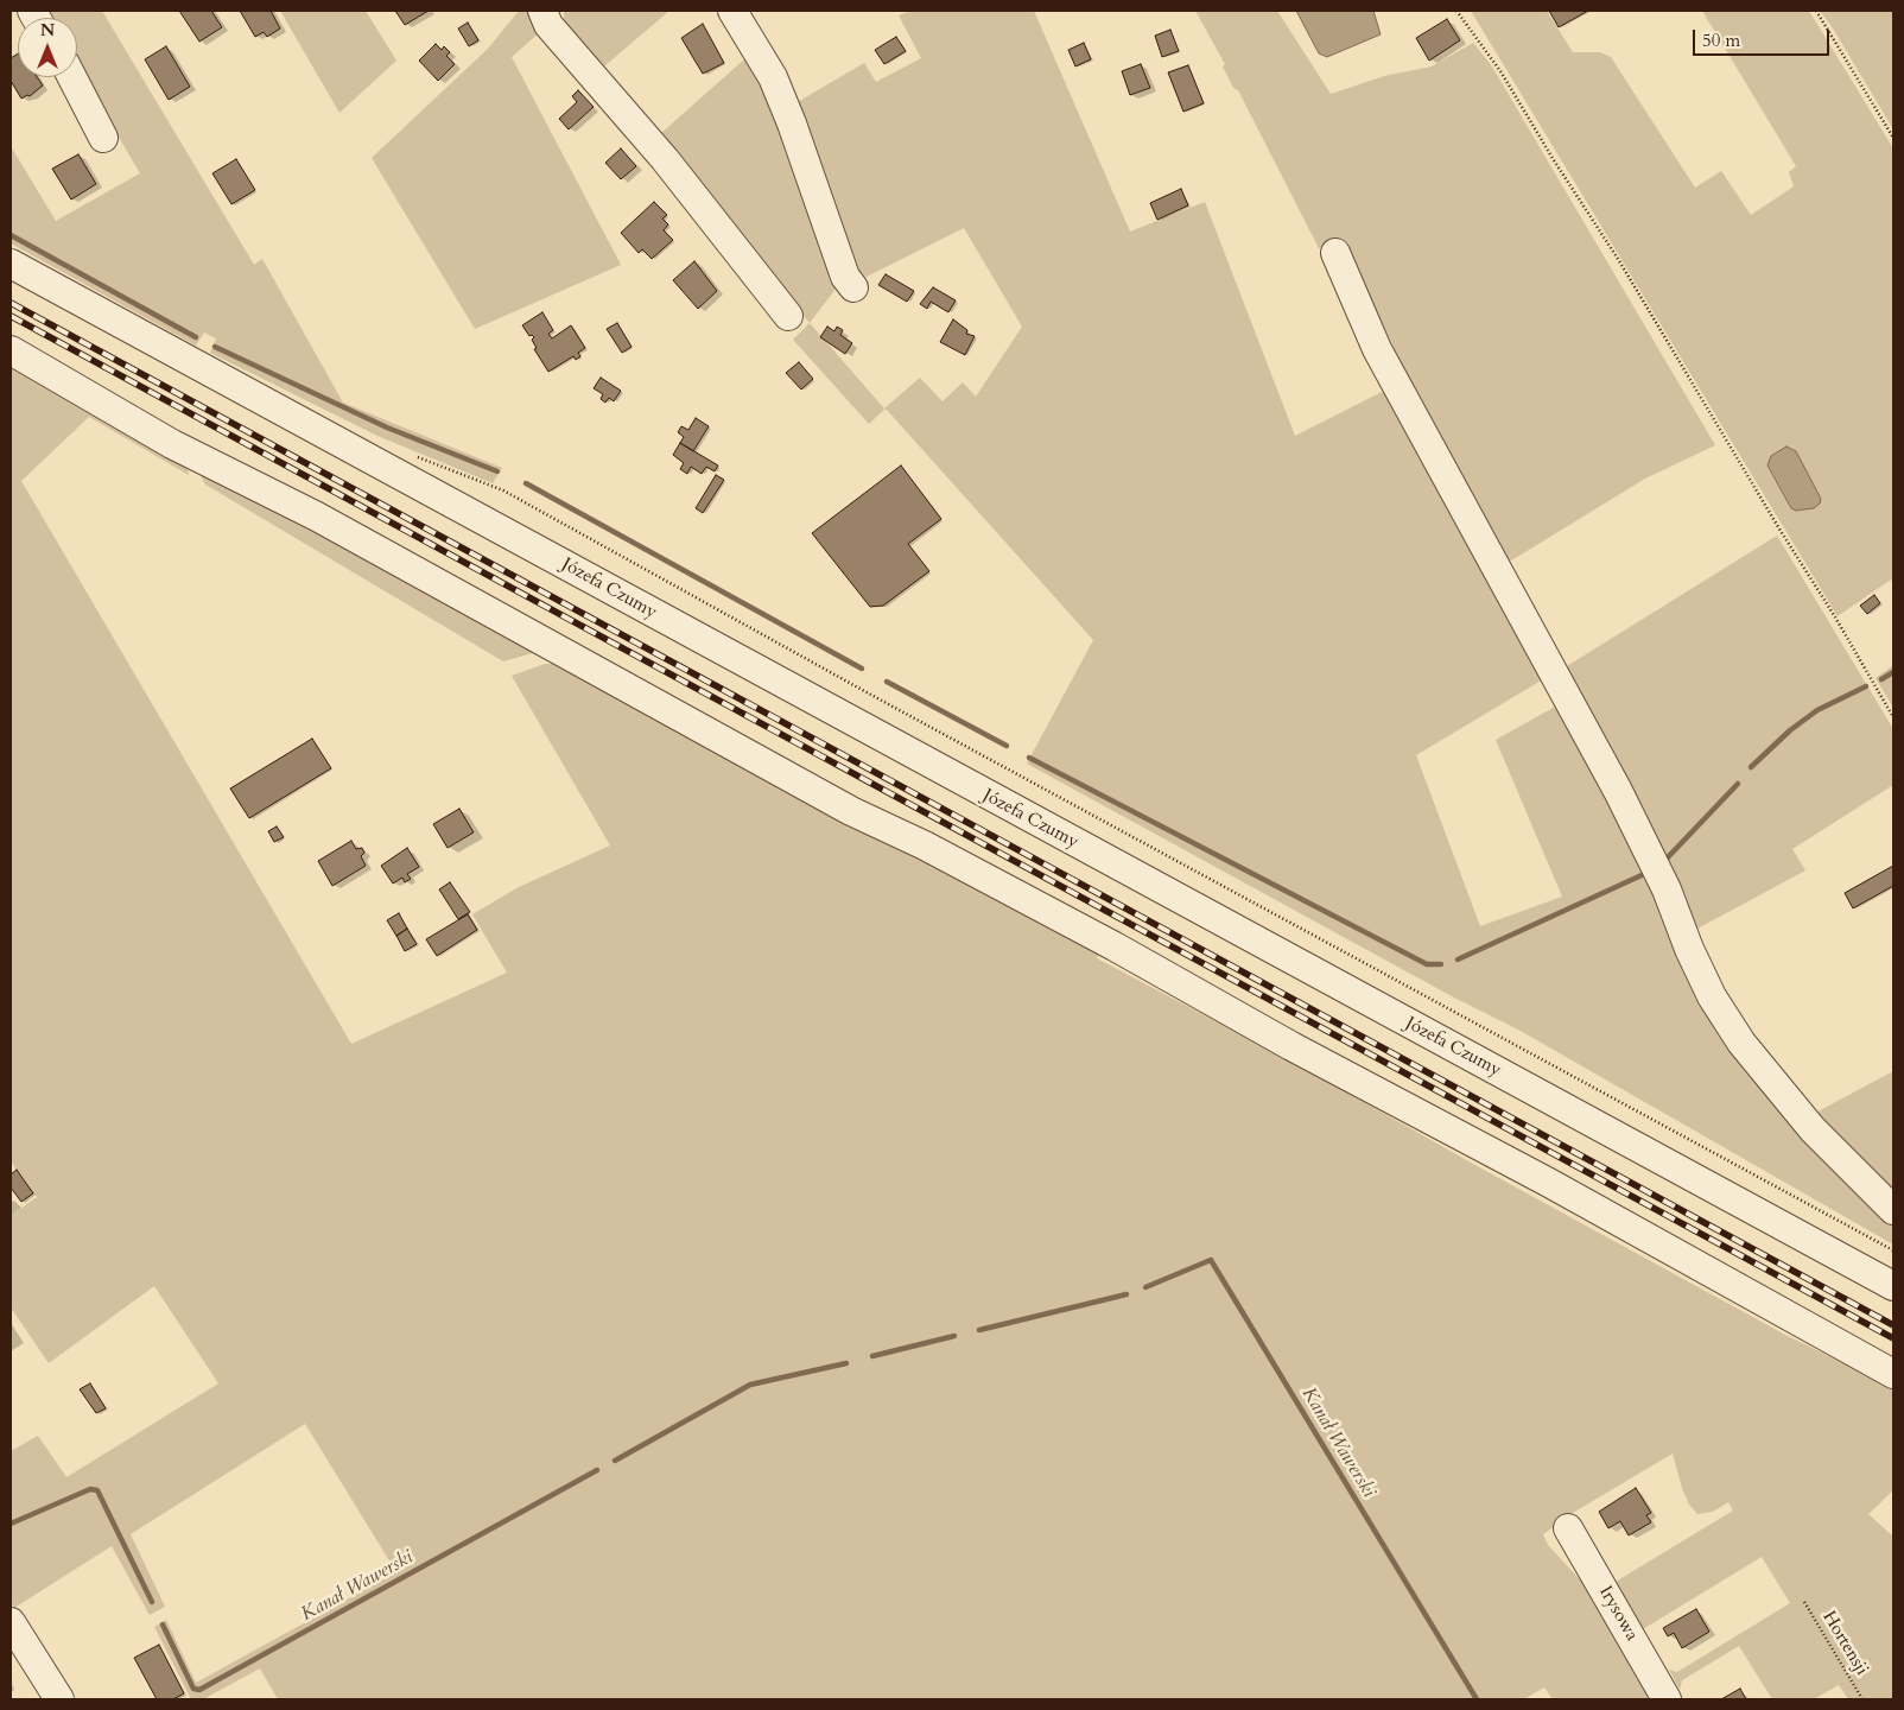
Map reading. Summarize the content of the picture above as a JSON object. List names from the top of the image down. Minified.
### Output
{"streets":{"street":["Józefa Czumy","Irysowa"],"path":["Hortensji"]},"water":["Kanał Wawerski"],"scale_bar":"50 m","north":"top"}
